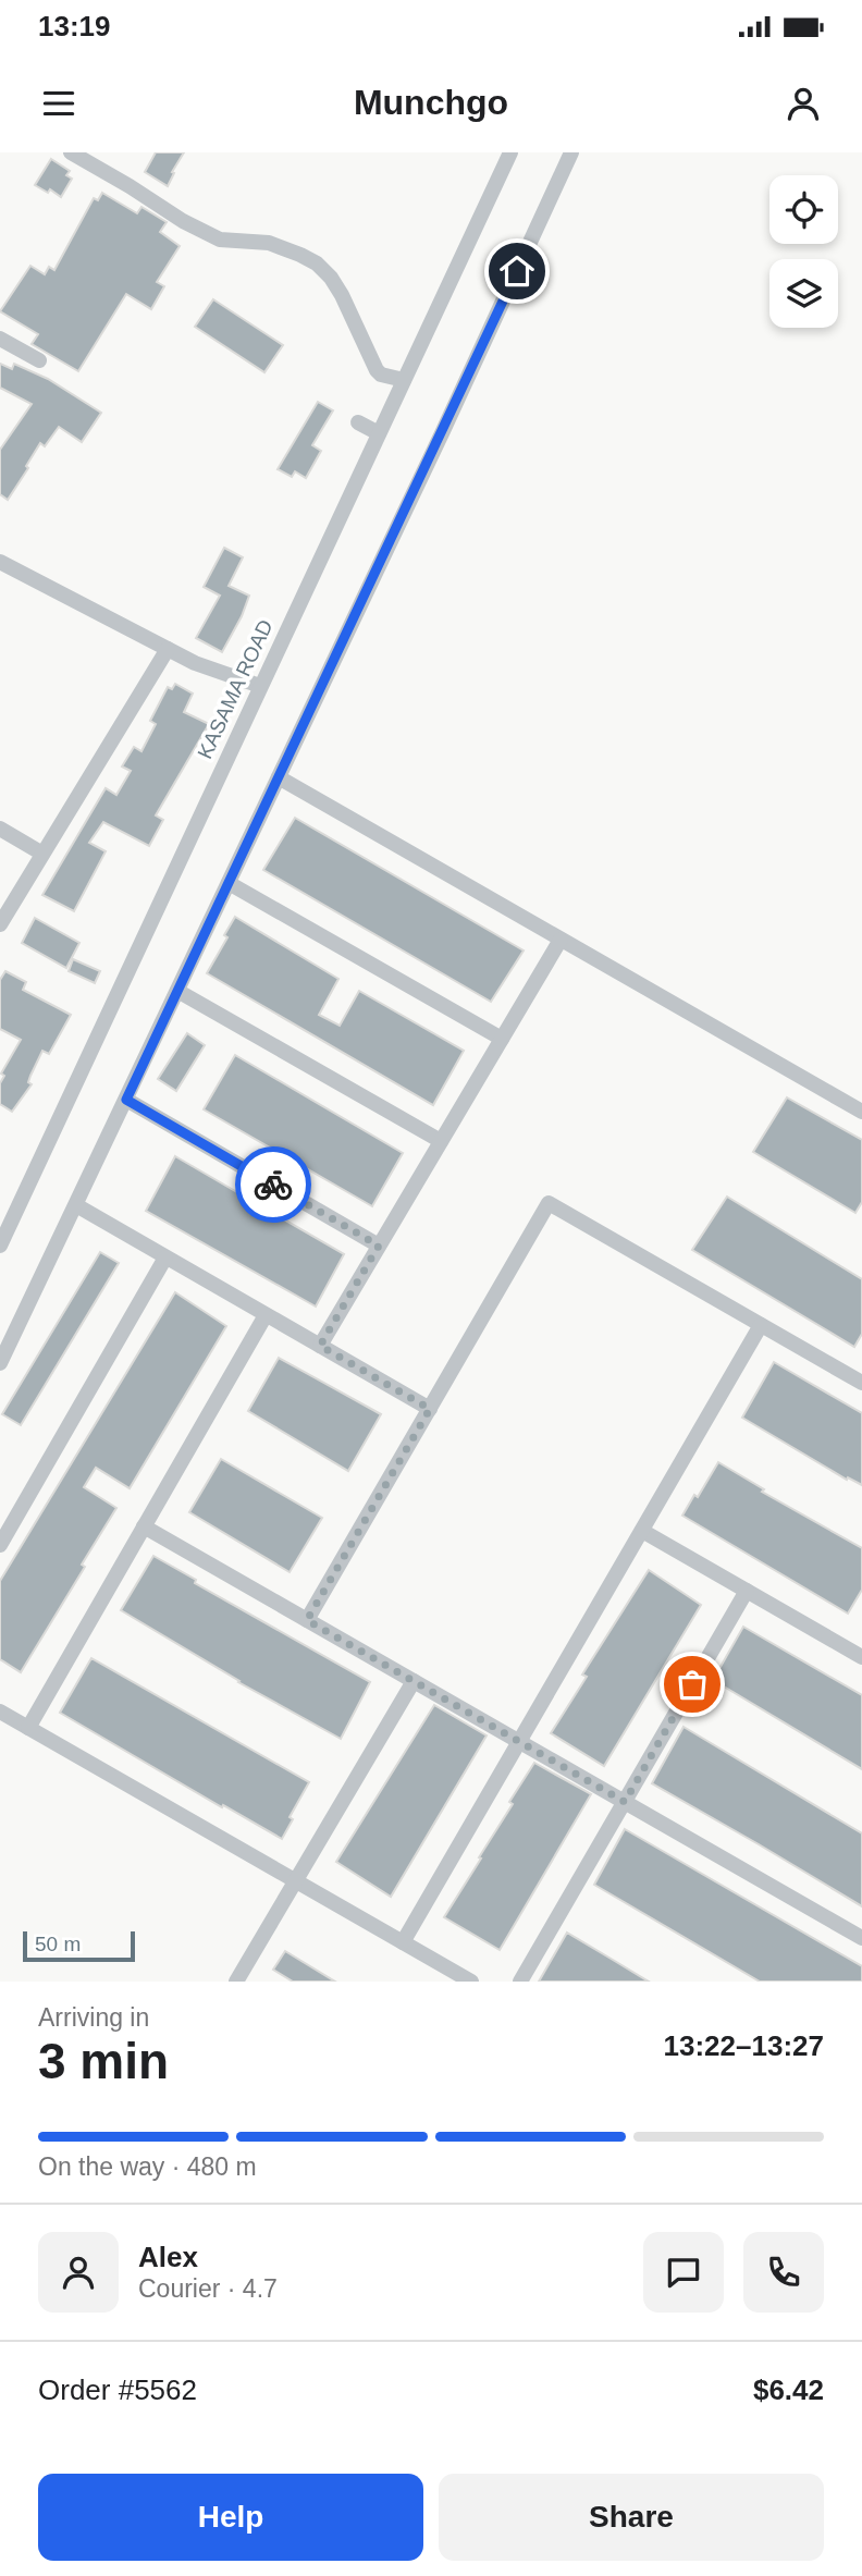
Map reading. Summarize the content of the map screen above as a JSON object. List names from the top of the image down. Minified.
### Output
{"streets":{"street":["KASAMA ROAD"]},"scale_bar":"50 m","page":{"status":"13:19","header":"Munchgo","scale":"50 m","heading":["3 min","Arriving in","13:22–13:27"],"panel":["Alex","Courier · 4.7","Order #5562","$6.42"],"bar":"On the way · 480 m","buttons":["Help","Share"]}}
